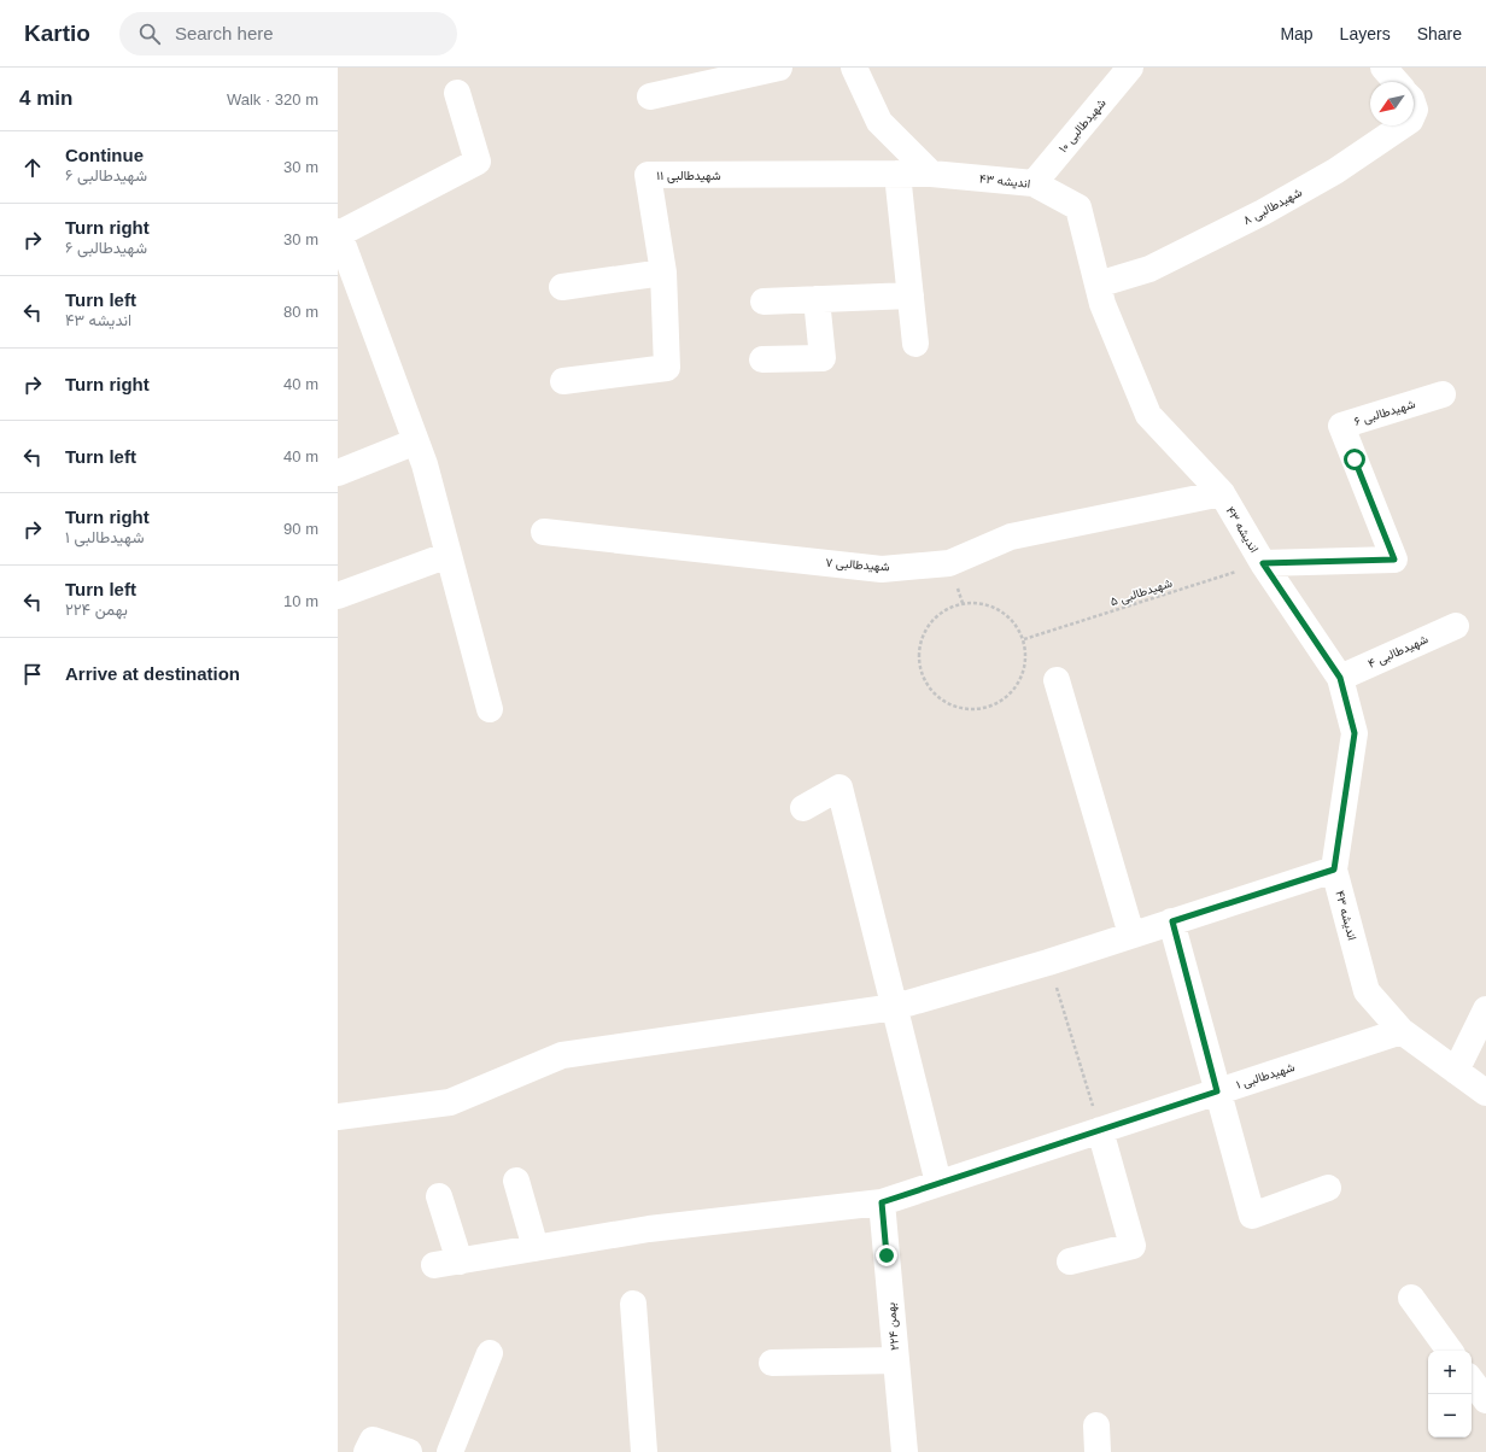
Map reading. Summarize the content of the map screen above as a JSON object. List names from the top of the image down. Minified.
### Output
{"streets":{"street":["شهیدطالبی ۱۰","شهیدطالبی ۱۱","اندیشه ۴۳","شهیدطالبی ۸","شهیدطالبی ۶","شهیدطالبی ۷","شهیدطالبی ۴","شهیدطالبی ۱","۲۲بهمن ۴"],"path":["شهیدطالبی ۵"]},"crossings":[["شهیدطالبی ۱۰","اندیشه ۴۳"],["شهیدطالبی ۱۱","اندیشه ۴۳"],["اندیشه ۴۳","شهیدطالبی ۸"],["اندیشه ۴۳","شهیدطالبی ۶"],["اندیشه ۴۳","شهیدطالبی ۷"],["اندیشه ۴۳","شهیدطالبی ۵"],["اندیشه ۴۳","شهیدطالبی ۴"],["اندیشه ۴۳","شهیدطالبی ۱"],["شهیدطالبی ۶","شهیدطالبی ۵"],["شهیدطالبی ۱","۲۲بهمن ۴"]],"north":"bottom left","page":{"header":"Kartio","search":"Search here","nav":["Map","Layers","Share"],"heading":["4 min","Walk · 320 m"],"list":[["Continue","شهیدطالبی ۶","30 m"],["Turn right","شهیدطالبی ۶","30 m"],["Turn left","اندیشه ۴۳","80 m"],["Turn right","40 m"],["Turn left","40 m"],["Turn right","شهیدطالبی ۱","90 m"],["Turn left","۲۲بهمن ۴","10 m"],"Arrive at destination"],"map_buttons":["+","−"]}}
